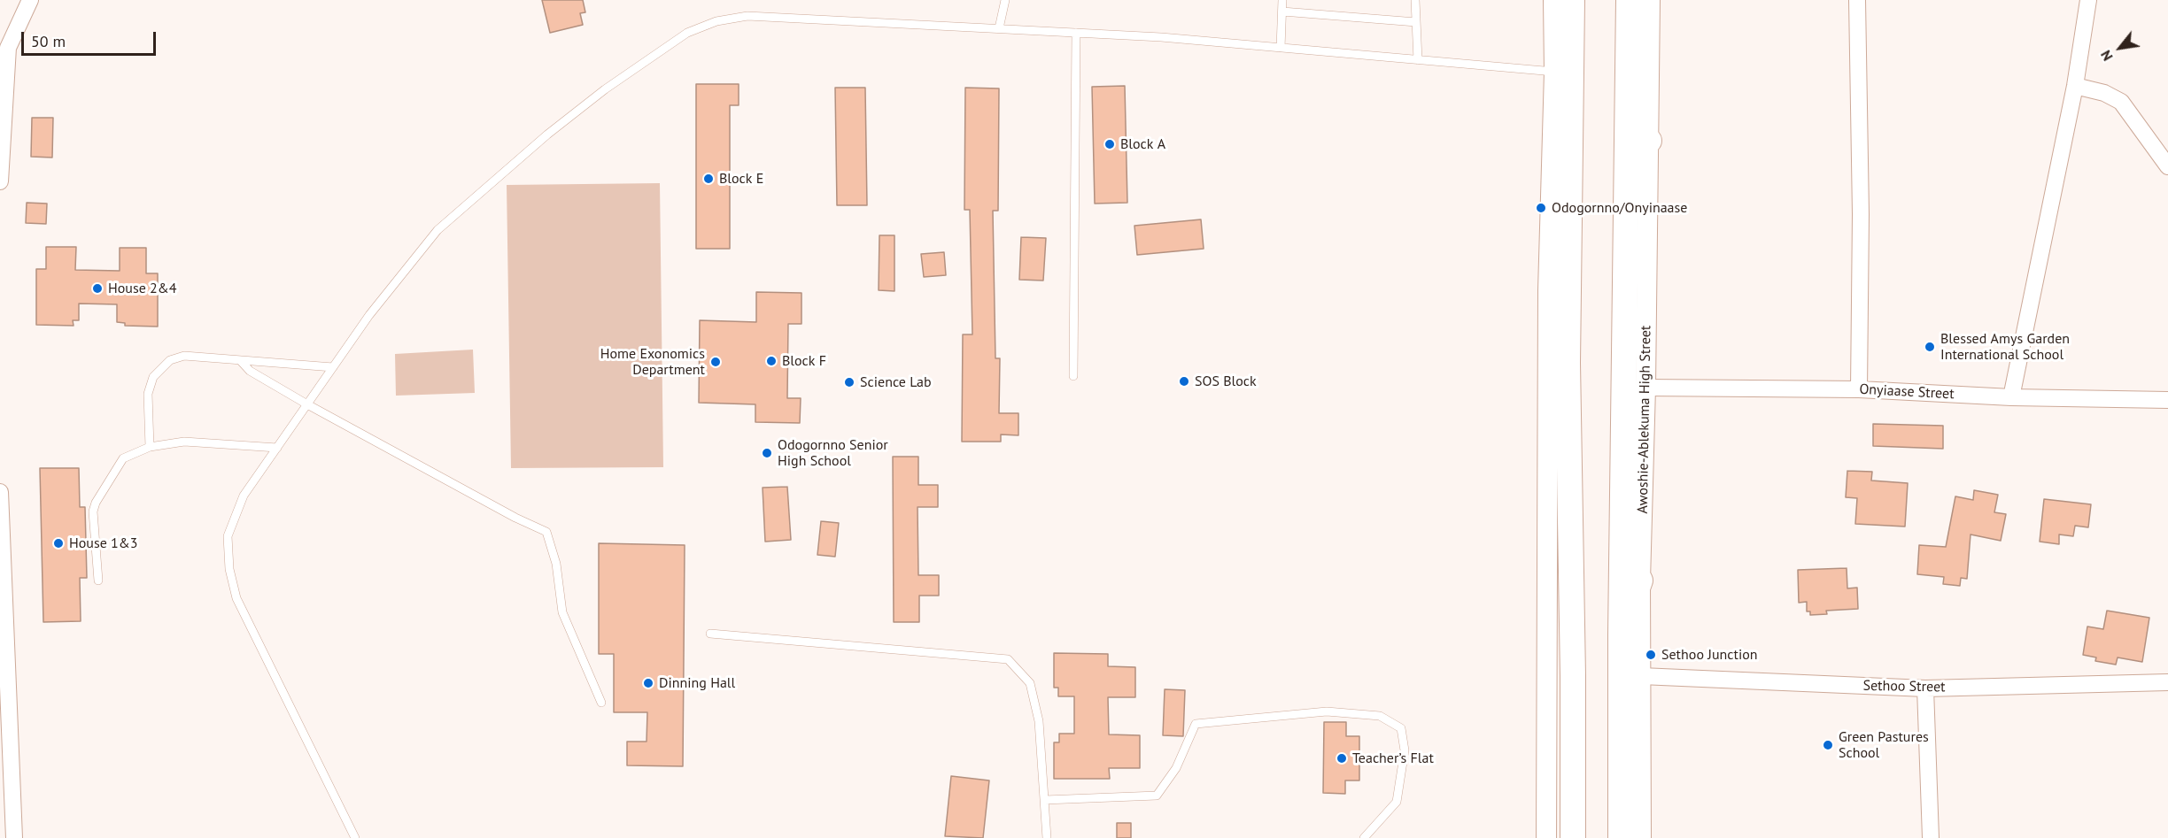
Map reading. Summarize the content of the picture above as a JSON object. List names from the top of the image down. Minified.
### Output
{"streets":{"main road":["Awoshie-Ablekuma High Street"],"street":["Onyiaase Street","Sethoo Street"]},"crossings":[["Onyiaase Street","Awoshie-Ablekuma High Street"],["Awoshie-Ablekuma High Street","Sethoo Street"]],"places":["Block A","Block E","Odogornno/Onyinaase","House 2&4","Blessed Amys Garden International School","Block F","Home Exonomics Department","SOS Block","Science Lab","Odogornno Senior High School","House 1&3","Sethoo Junction","Dinning Hall","Green Pastures School","Teacher’s Flat"],"scale_bar":"50 m","north":"bottom left"}
